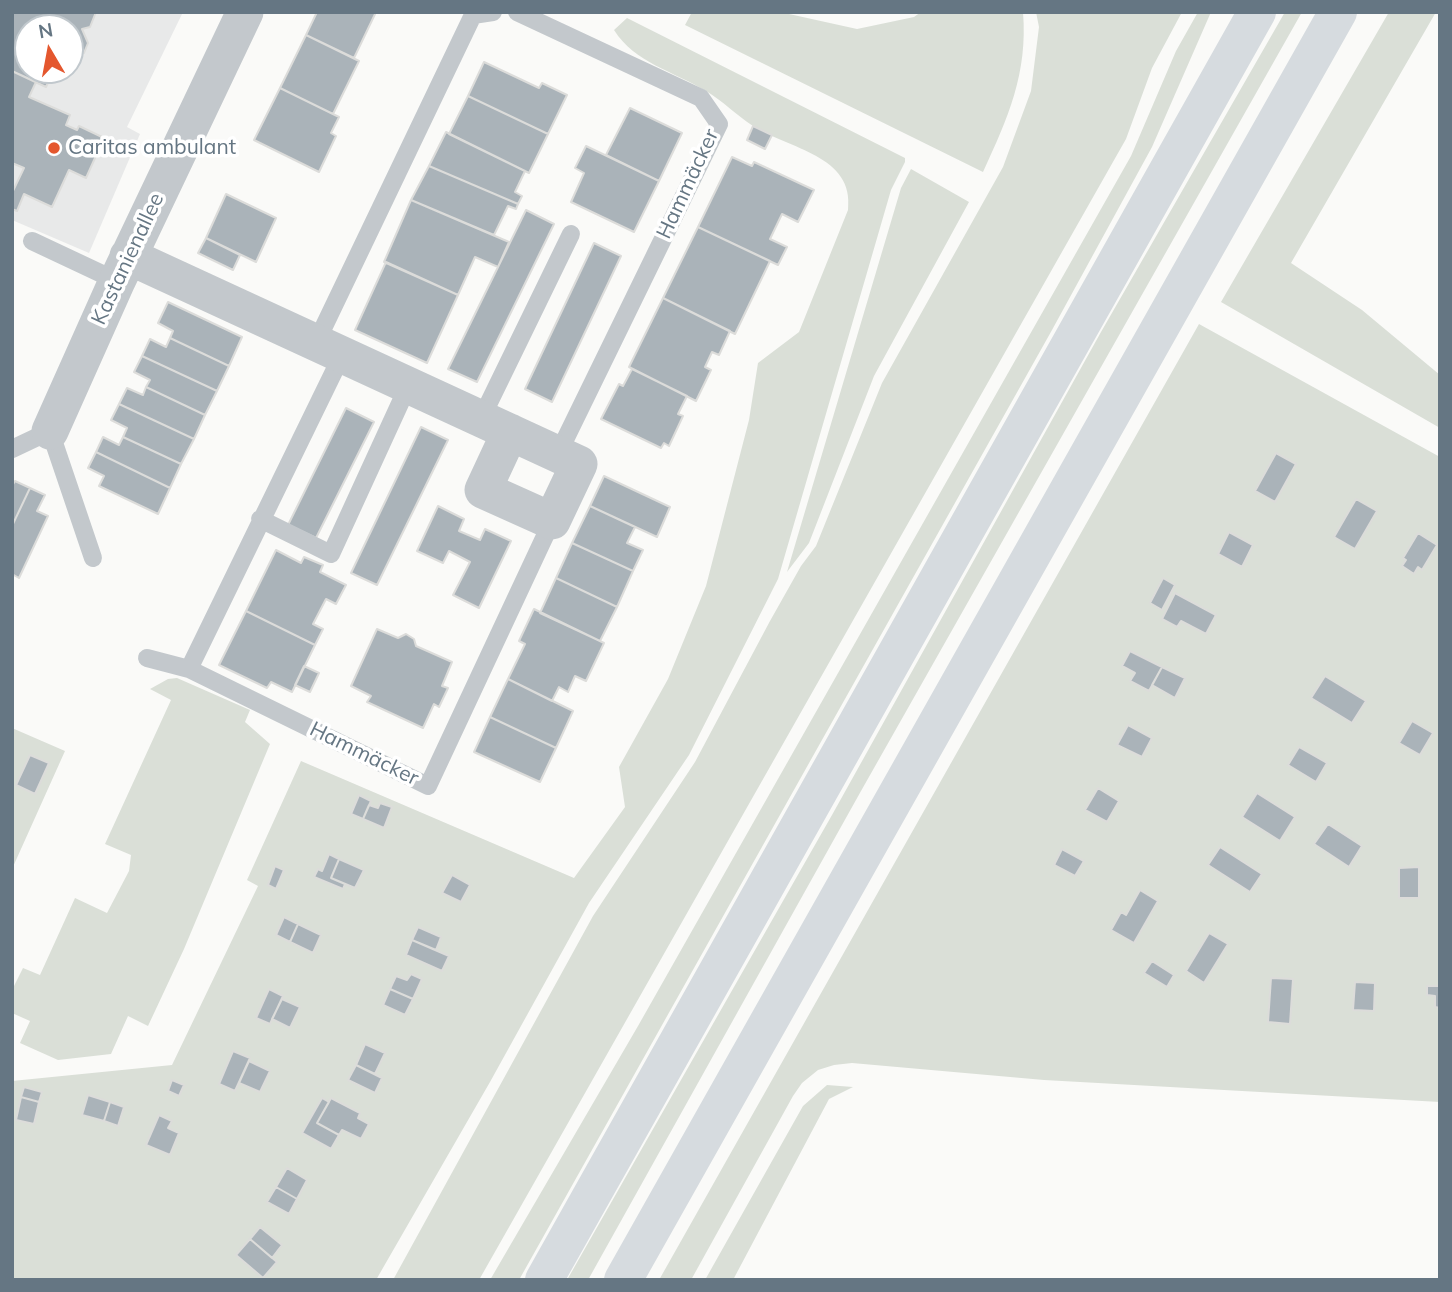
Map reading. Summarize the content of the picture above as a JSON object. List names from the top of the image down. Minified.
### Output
{"streets":{"street":["Hammäcker","Kastanienallee"]},"crossings":[["Hammäcker","Kastanienallee"]],"places":["Caritas ambulant"],"north":"top"}
